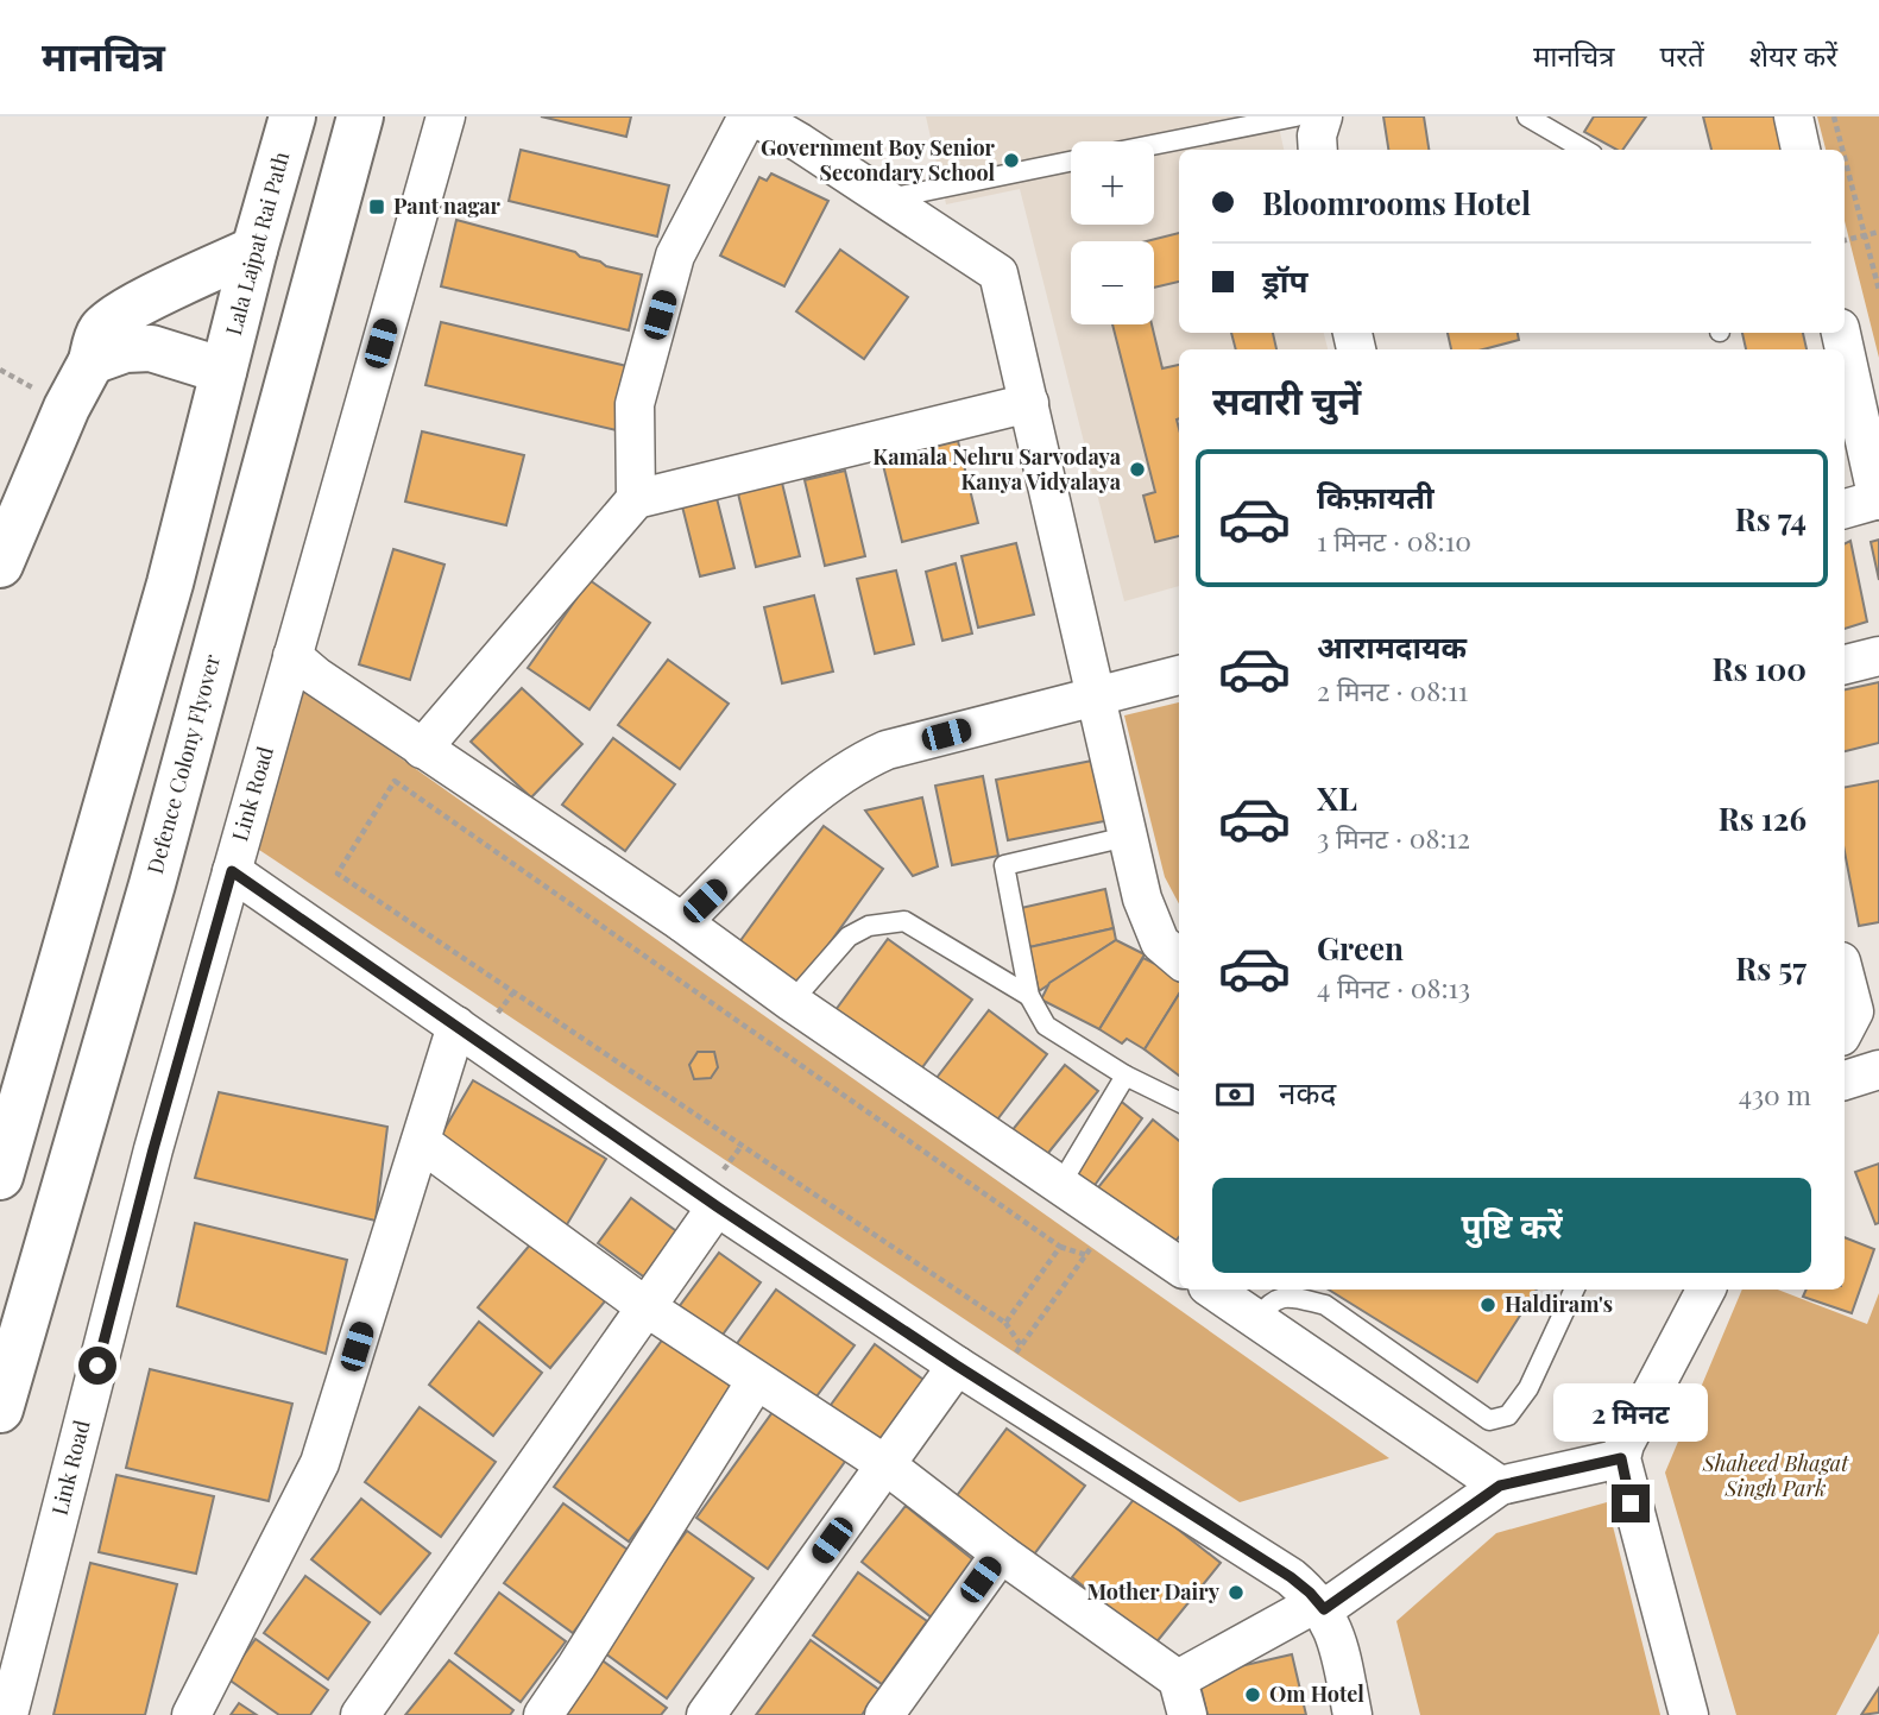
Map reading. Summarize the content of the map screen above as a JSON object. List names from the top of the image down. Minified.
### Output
{"streets":{"main road":["Lala Lajpat Rai Path","Defence Colony Flyover"],"street":["Link Road"]},"parks":["Shaheed Bhagat Singh Park"],"places":{"other":["Government Boy Senior Secondary School","Kamala Nehru Sarvodaya Kanya Vidyalaya","Haldiram's","Mother Dairy","Om Hotel"],"transit":["Pant nagar"]},"page":{"header":"मानचित्र","nav":["मानचित्र","परतें","शेयर करें"],"map_buttons":["+","−"],"banner":["Bloomrooms Hotel","ड्रॉप"],"heading":"सवारी चुनें","list":[{"name":"किफ़ायती","note":"1 मिनट · 08:10","value":"Rs 74"},{"name":"आरामदायक","note":"2 मिनट · 08:11","value":"Rs 100"},{"name":"XL","note":"3 मिनट · 08:12","value":"Rs 126"},{"name":"Green","note":"4 मिनट · 08:13","value":"Rs 57"}],"pay":["नकद","430 m"],"buttons":"पुष्टि करें","bubble":"2 मिनट"}}
